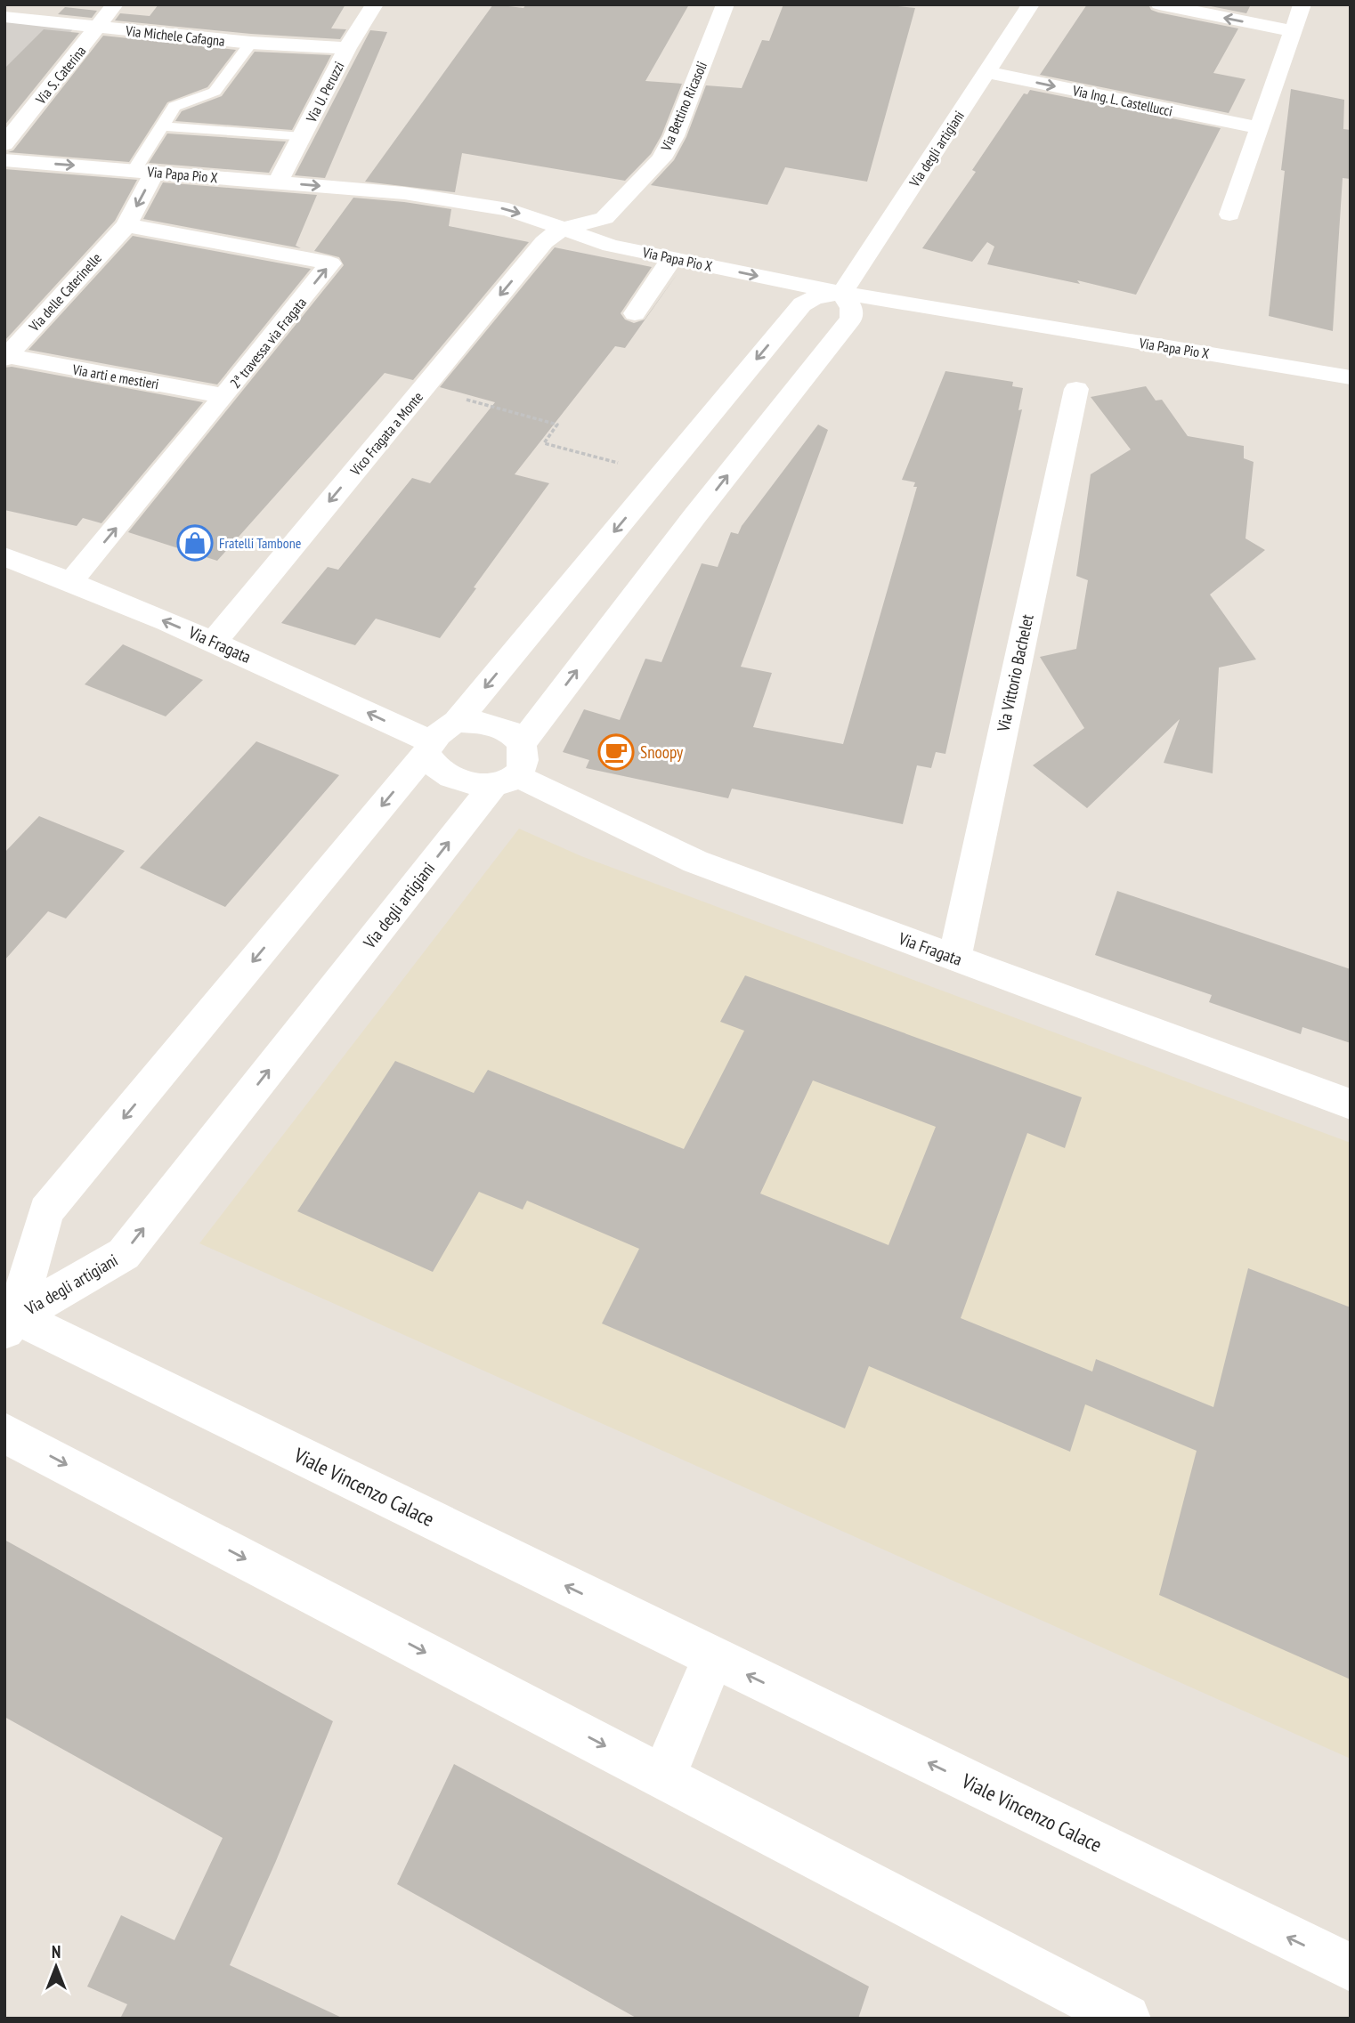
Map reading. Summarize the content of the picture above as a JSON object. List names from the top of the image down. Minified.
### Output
{"streets":{"street":["Via Michele Cafagna","Via S. Caterina","Via U. Peruzzi","Via Ing. L. Castellucci","Via Bettino Ricasoli","Via degli artigiani","Via Papa Pio X","Via delle Caterinelle","2ª travessa via Fragata","Via arti e mestieri","Vico Fragata a Monte","Via Fragata","Via Vittorio Bachelet","Viale Vincenzo Calace"]},"crossings":[["Via Michele Cafagna","Via S. Caterina"],["Via Michele Cafagna","Via U. Peruzzi"],["Via U. Peruzzi","Via Papa Pio X"],["Via Ing. L. Castellucci","Via degli artigiani"],["Via Bettino Ricasoli","Via Papa Pio X"],["Via Bettino Ricasoli","Vico Fragata a Monte"],["Via degli artigiani","Via Papa Pio X"],["Via degli artigiani","Via Fragata"],["Via degli artigiani","Viale Vincenzo Calace"],["Via Papa Pio X","Via delle Caterinelle"],["Via Papa Pio X","Vico Fragata a Monte"],["Via delle Caterinelle","2ª travessa via Fragata"],["Via delle Caterinelle","Via arti e mestieri"],["2ª travessa via Fragata","Via arti e mestieri"],["2ª travessa via Fragata","Via Fragata"],["Vico Fragata a Monte","Via Fragata"],["Via Fragata","Via Vittorio Bachelet"]],"one_way":["Via Papa Pio X"],"places":{"shop":["Fratelli Tambone"],"cafe":["Snoopy"]},"north":"top"}
